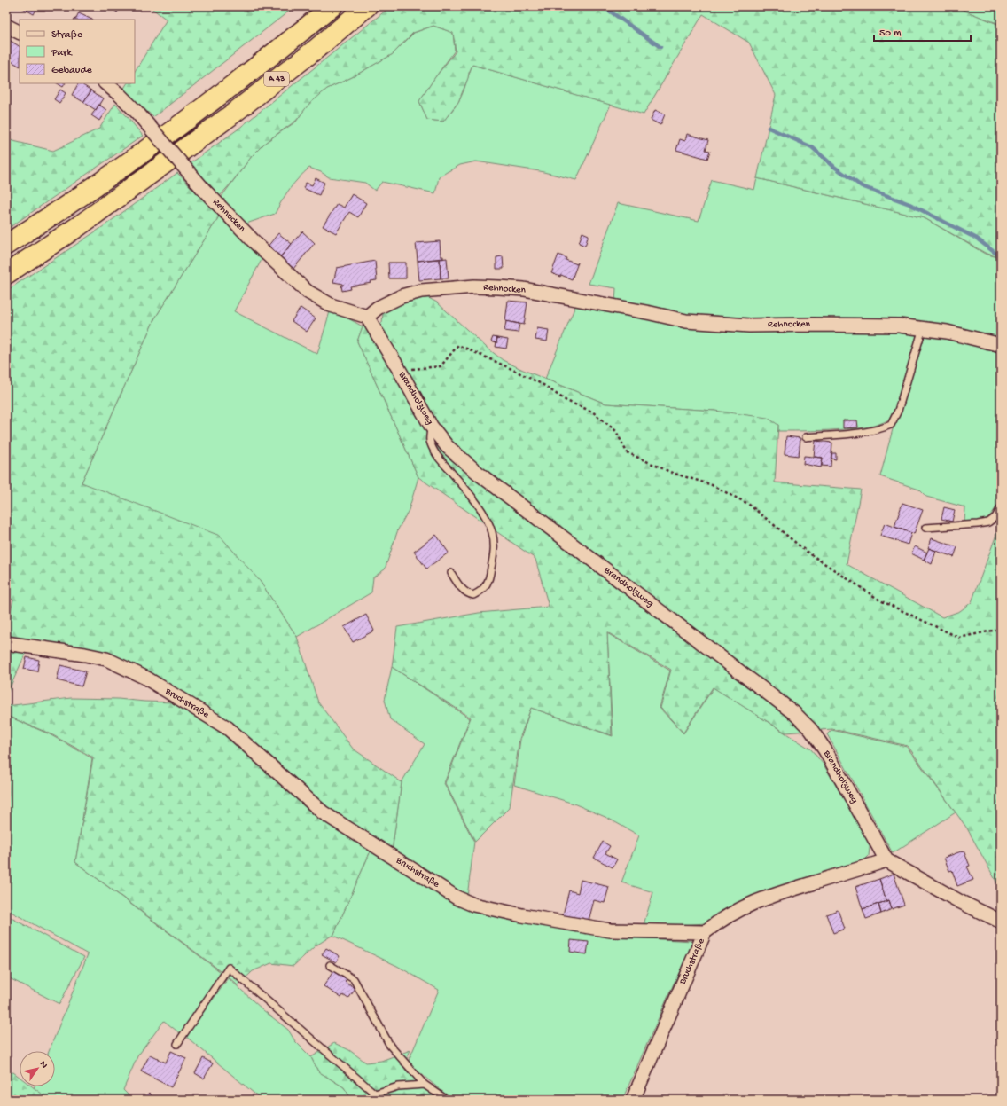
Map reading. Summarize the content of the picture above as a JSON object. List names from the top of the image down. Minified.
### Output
{"streets":{"highway":["A 43"],"street":["Rehnocken","Brandholzweg","Bruchstraße"]},"crossings":[["Rehnocken","Brandholzweg"]],"legend":["Straße","Park","Gebäude"],"scale_bar":"50 m","north":"top right"}
